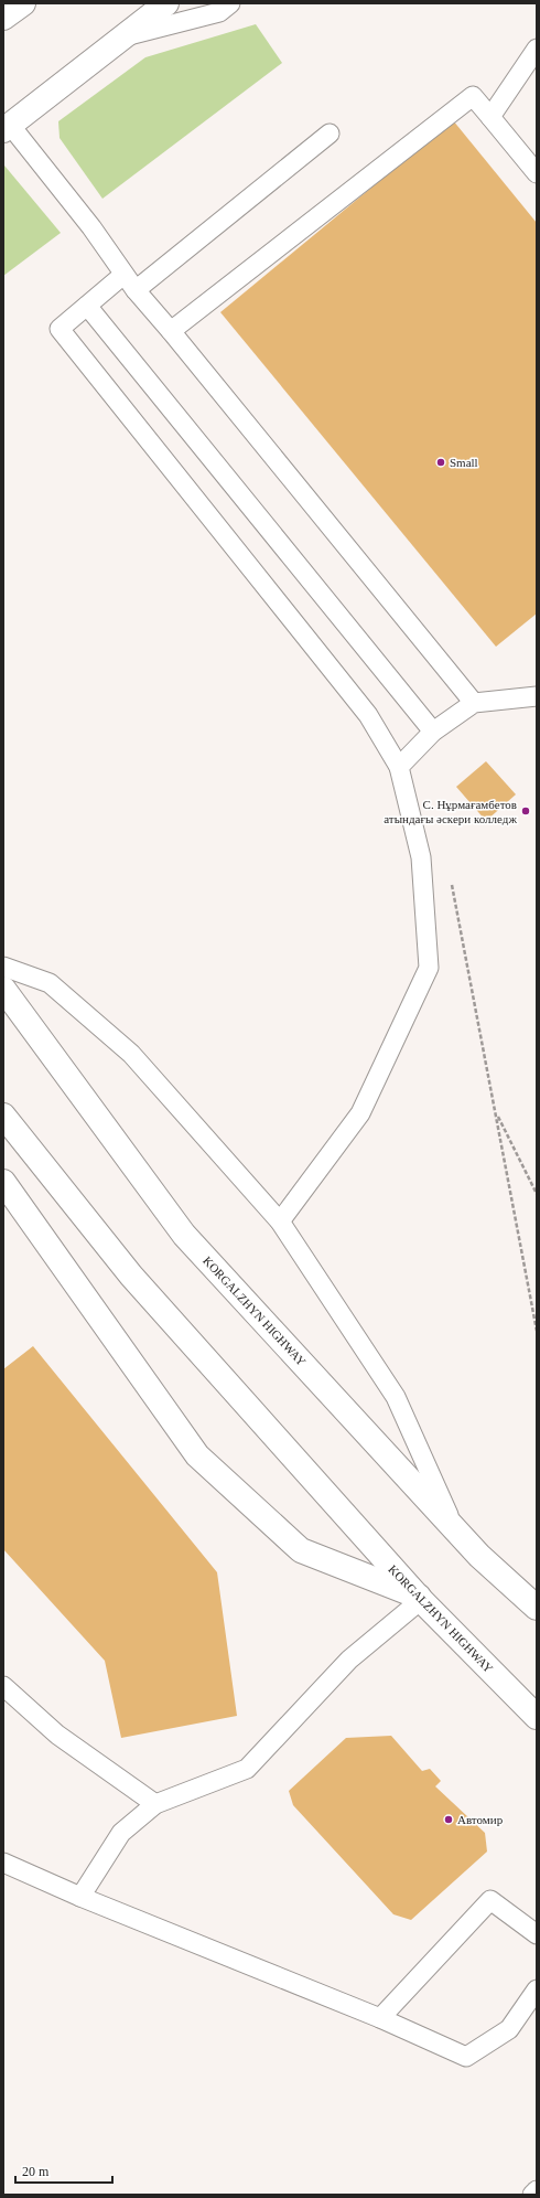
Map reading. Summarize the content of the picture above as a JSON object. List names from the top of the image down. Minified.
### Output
{"streets":{"main road":["KORGALZHYN HIGHWAY"]},"places":["Small","С. Нұрмағамбетов атындағы әскери колледж","Автомир"],"scale_bar":"20 m"}
